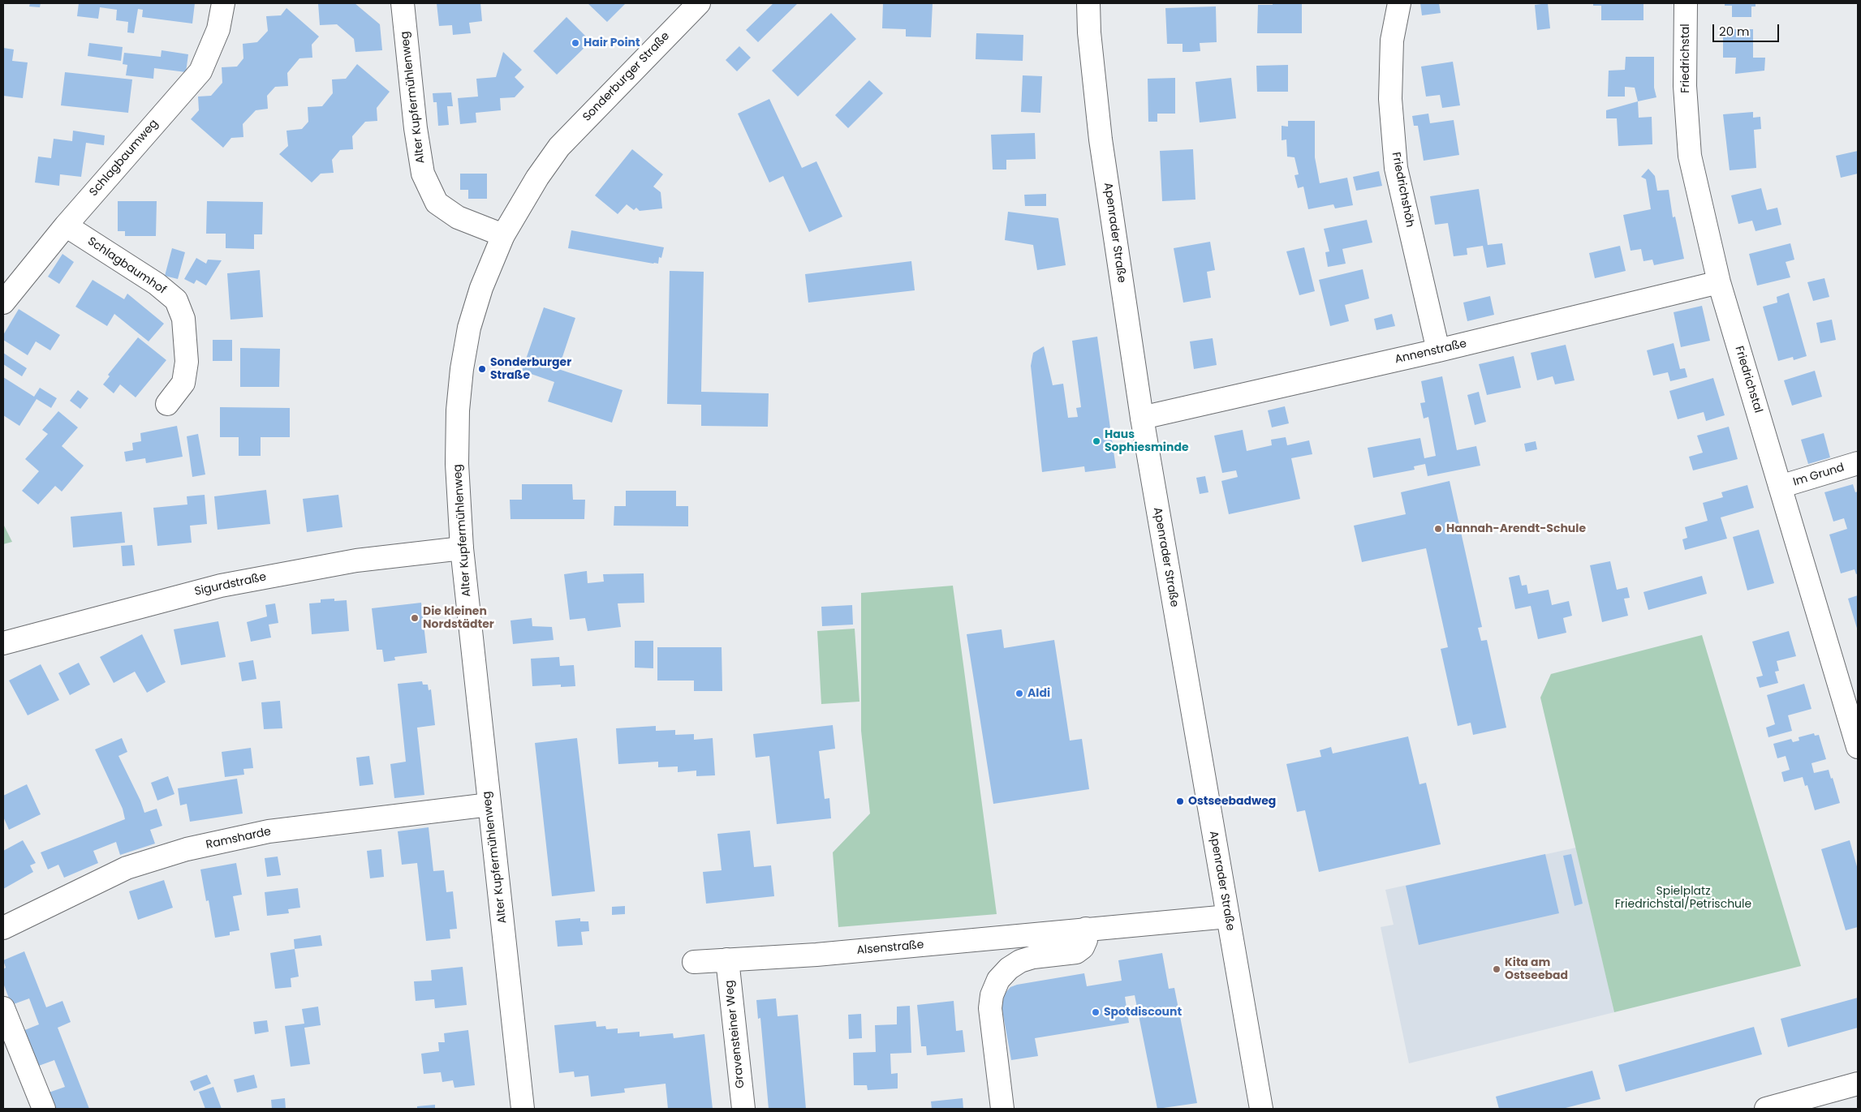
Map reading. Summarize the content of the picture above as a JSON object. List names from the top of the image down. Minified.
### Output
{"streets":{"street":["Friedrichstal","Sonderburger Straße","Alter Kupfermühlenweg","Schlagbaumweg","Friedrichshöh","Apenrader Straße","Schlagbaumhof","Annenstraße","Im Grund","Sigurdstraße","Ramsharde","Alsenstraße","Gravensteiner Weg"]},"crossings":[["Friedrichstal","Annenstraße"],["Friedrichstal","Im Grund"],["Sonderburger Straße","Alter Kupfermühlenweg"],["Alter Kupfermühlenweg","Sigurdstraße"],["Alter Kupfermühlenweg","Ramsharde"],["Schlagbaumweg","Schlagbaumhof"],["Friedrichshöh","Annenstraße"],["Apenrader Straße","Annenstraße"],["Apenrader Straße","Alsenstraße"],["Alsenstraße","Gravensteiner Weg"]],"parks":["Spielplatz Friedrichstal/Petrischule"],"places":["Hair Point","Sonderburger Straße","Haus Sophiesminde","Hannah-Arendt-Schule","Die kleinen Nordstädter","Aldi","Ostseebadweg","Kita am Ostseebad","Spotdiscount"],"scale_bar":"20 m"}
